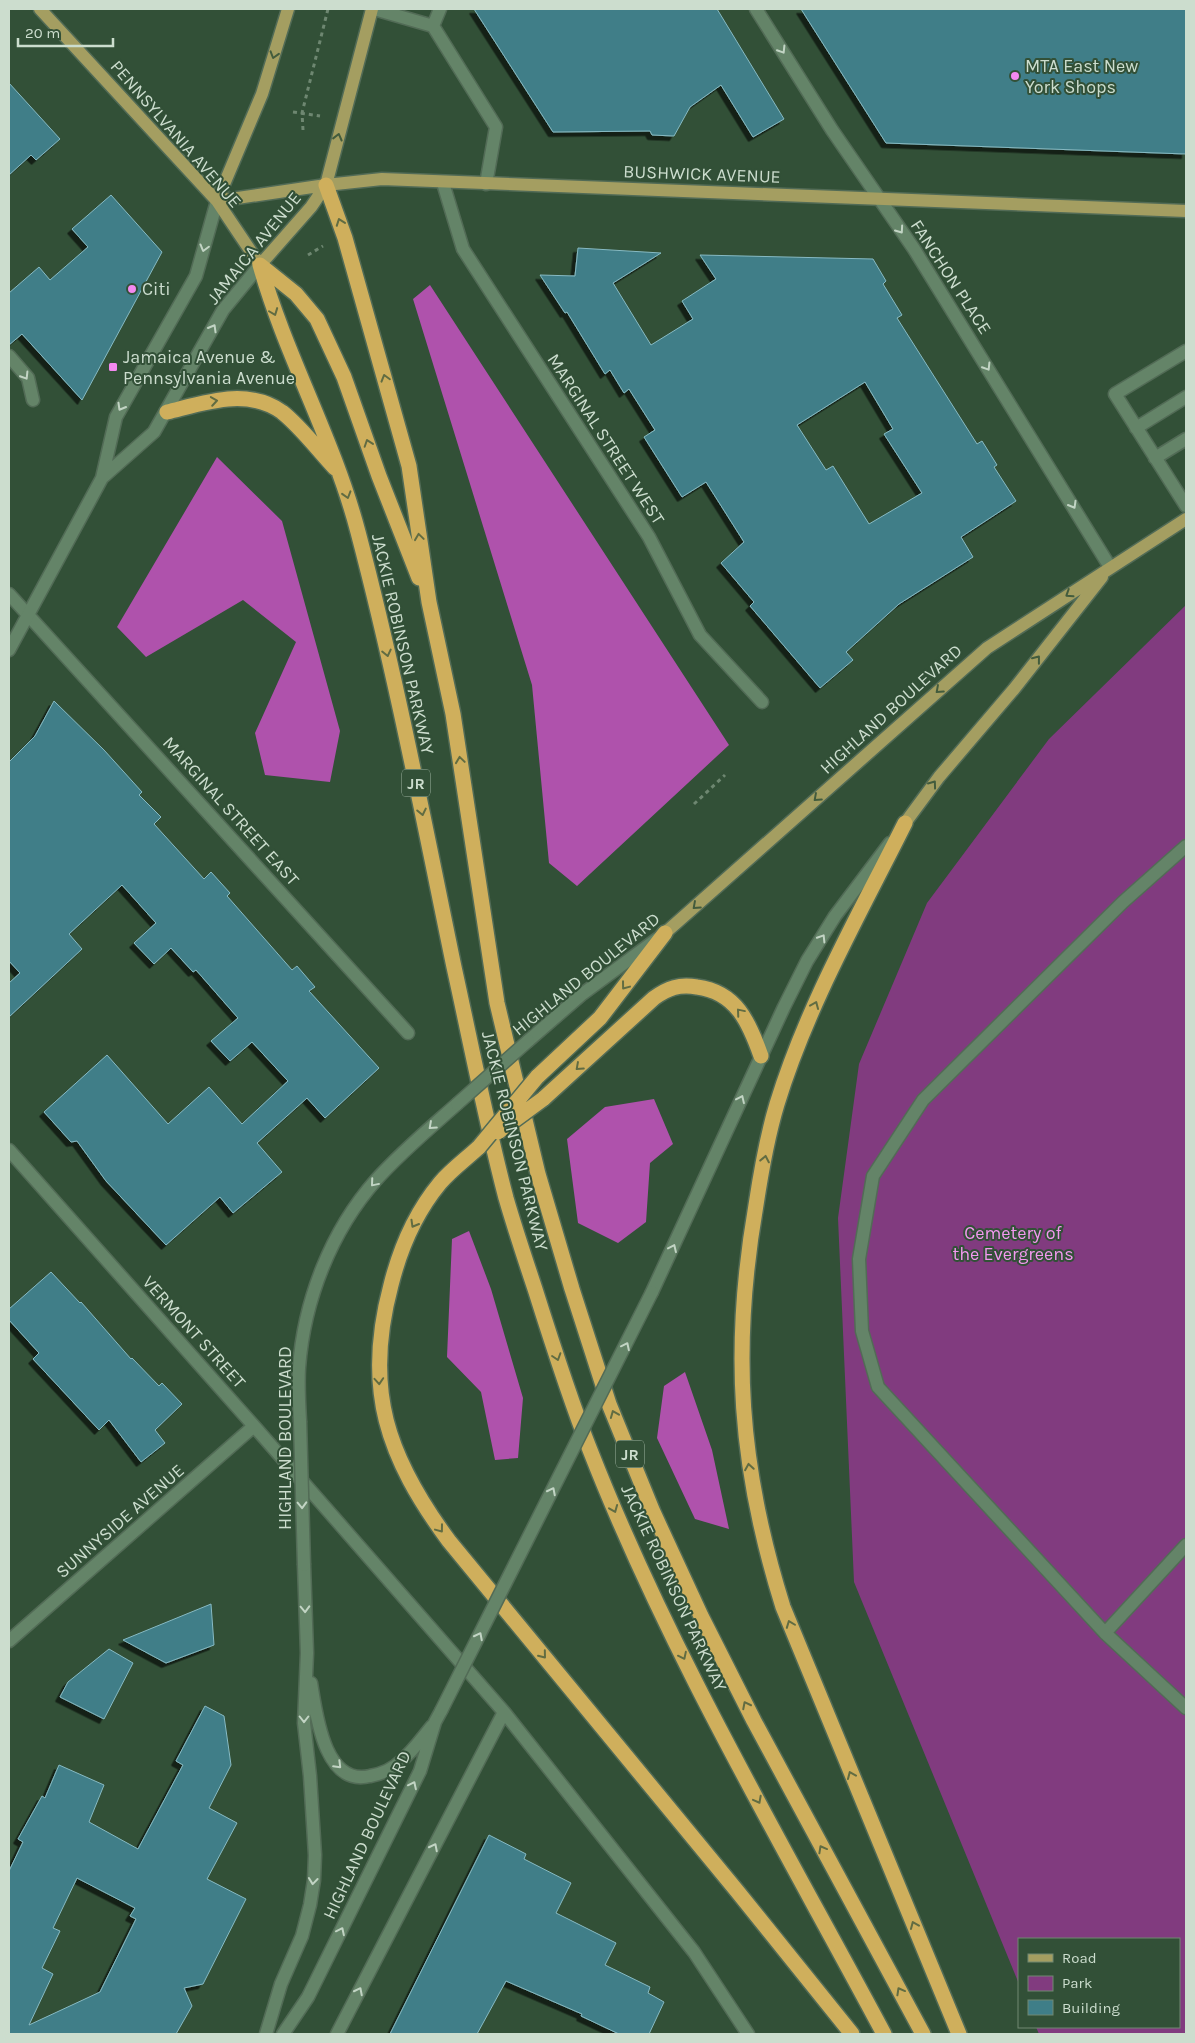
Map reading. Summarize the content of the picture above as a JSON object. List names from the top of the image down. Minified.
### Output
{"streets":{"highway":["JACKIE ROBINSON PARKWAY","JR"],"main road":["PENNSYLVANIA AVENUE","BUSHWICK AVENUE","JAMAICA AVENUE","HIGHLAND BOULEVARD"],"street":["FANCHON PLACE","MARGINAL STREET WEST","MARGINAL STREET EAST","VERMONT STREET","SUNNYSIDE AVENUE"]},"crossings":[["PENNSYLVANIA AVENUE","BUSHWICK AVENUE"],["PENNSYLVANIA AVENUE","JAMAICA AVENUE"],["PENNSYLVANIA AVENUE","JACKIE ROBINSON PARKWAY"],["BUSHWICK AVENUE","JAMAICA AVENUE"],["BUSHWICK AVENUE","FANCHON PLACE"],["BUSHWICK AVENUE","MARGINAL STREET WEST"],["JAMAICA AVENUE","JACKIE ROBINSON PARKWAY"],["JAMAICA AVENUE","MARGINAL STREET EAST"],["FANCHON PLACE","HIGHLAND BOULEVARD"],["VERMONT STREET","SUNNYSIDE AVENUE"]],"one_way":["FANCHON PLACE"],"parks":["Cemetery of the Evergreens"],"places":{"other":["MTA East New York Shops","Citi"],"transit":["Jamaica Avenue & Pennsylvania Avenue"]},"legend":["Road","Park","Building"],"scale_bar":"20 m"}
